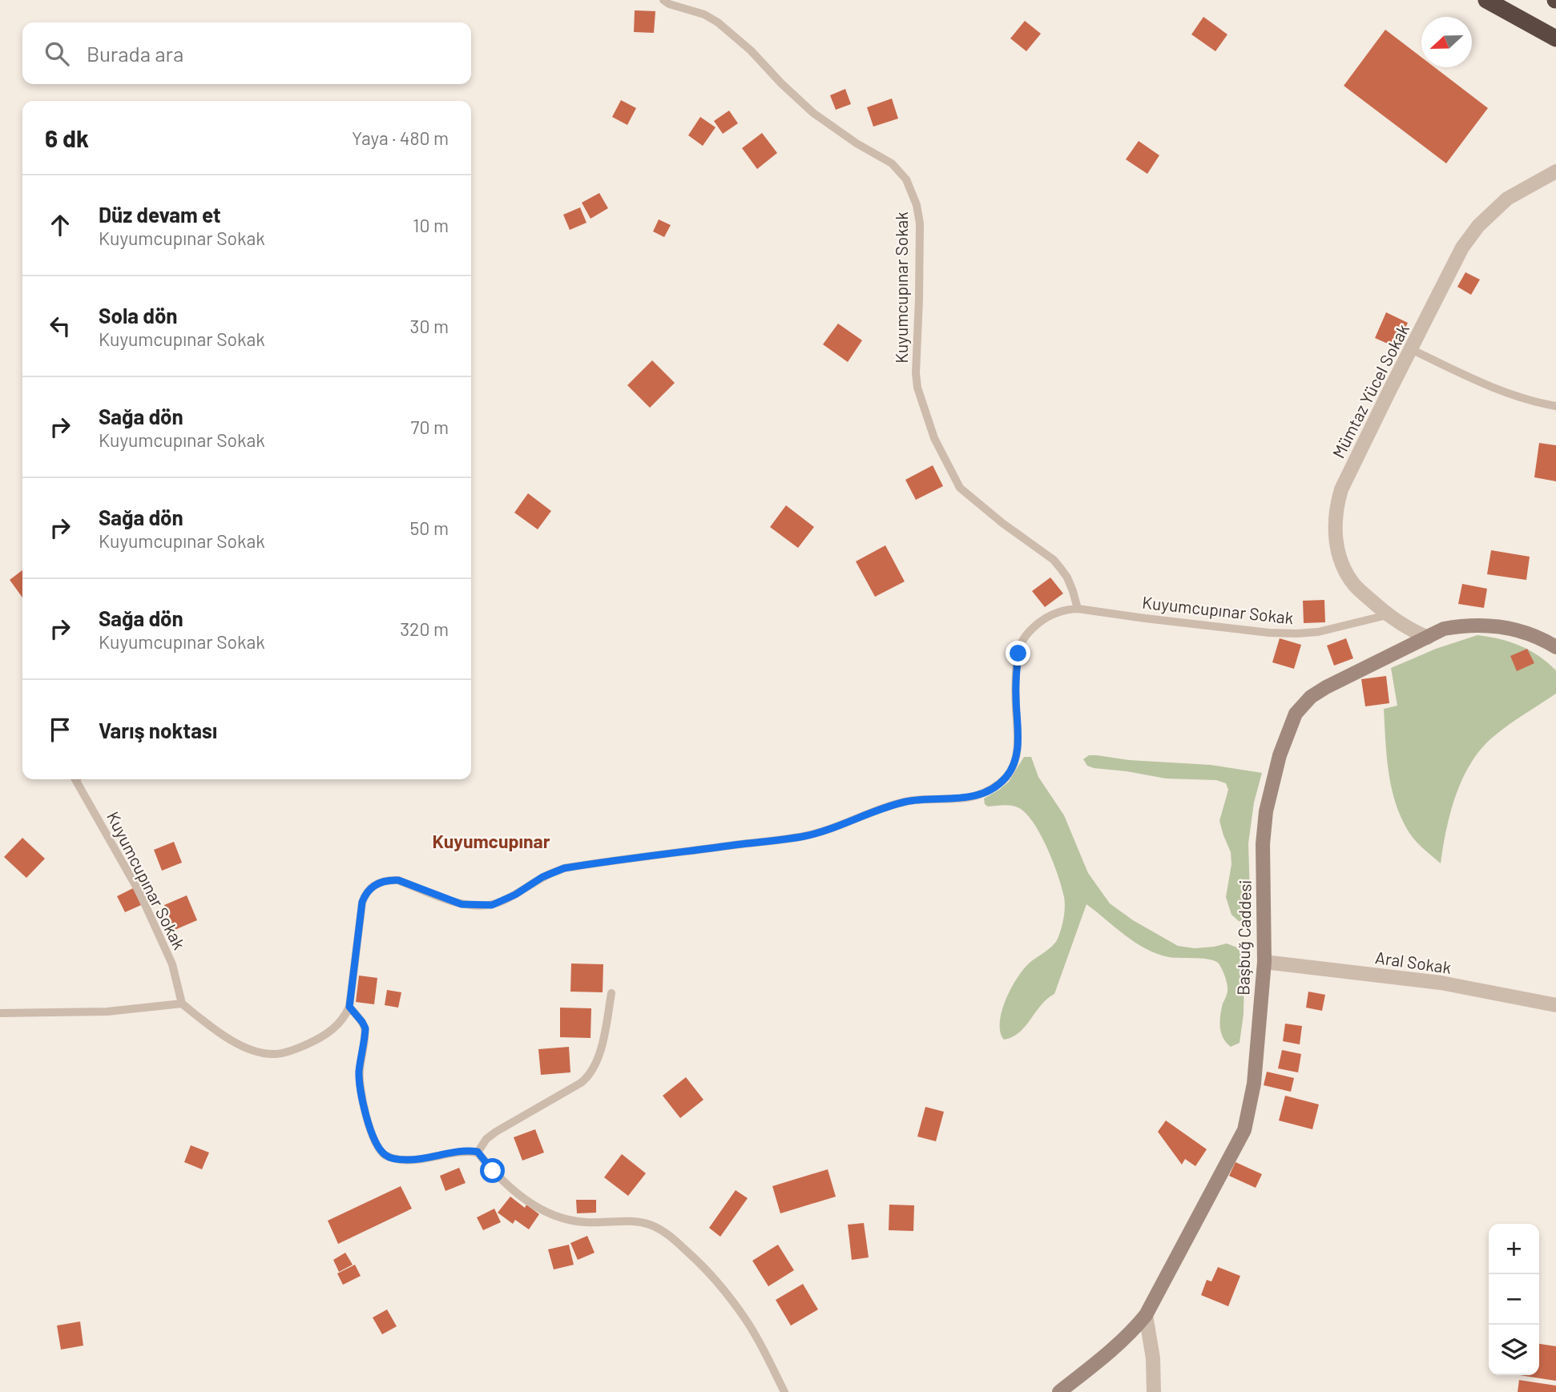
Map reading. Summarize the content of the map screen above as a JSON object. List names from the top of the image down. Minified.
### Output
{"streets":{"street":["Mümtaz Yücel Sokak","Başbuğ Caddesi","Aral Sokak"],"lane":["Kuyumcupınar Sokak"]},"crossings":[["Kuyumcupınar Sokak","Mümtaz Yücel Sokak"],["Mümtaz Yücel Sokak","Başbuğ Caddesi"],["Başbuğ Caddesi","Aral Sokak"]],"districts":["Kuyumcupınar"],"north":"left","page":{"search":"Burada ara","heading":["6 dk","Yaya · 480 m"],"list":[["Düz devam et","Kuyumcupınar Sokak","10 m"],["Sola dön","Kuyumcupınar Sokak","30 m"],["Sağa dön","Kuyumcupınar Sokak","70 m"],["Sağa dön","Kuyumcupınar Sokak","50 m"],["Sağa dön","Kuyumcupınar Sokak","320 m"],"Varış noktası"],"map_buttons":["+","−"]}}
